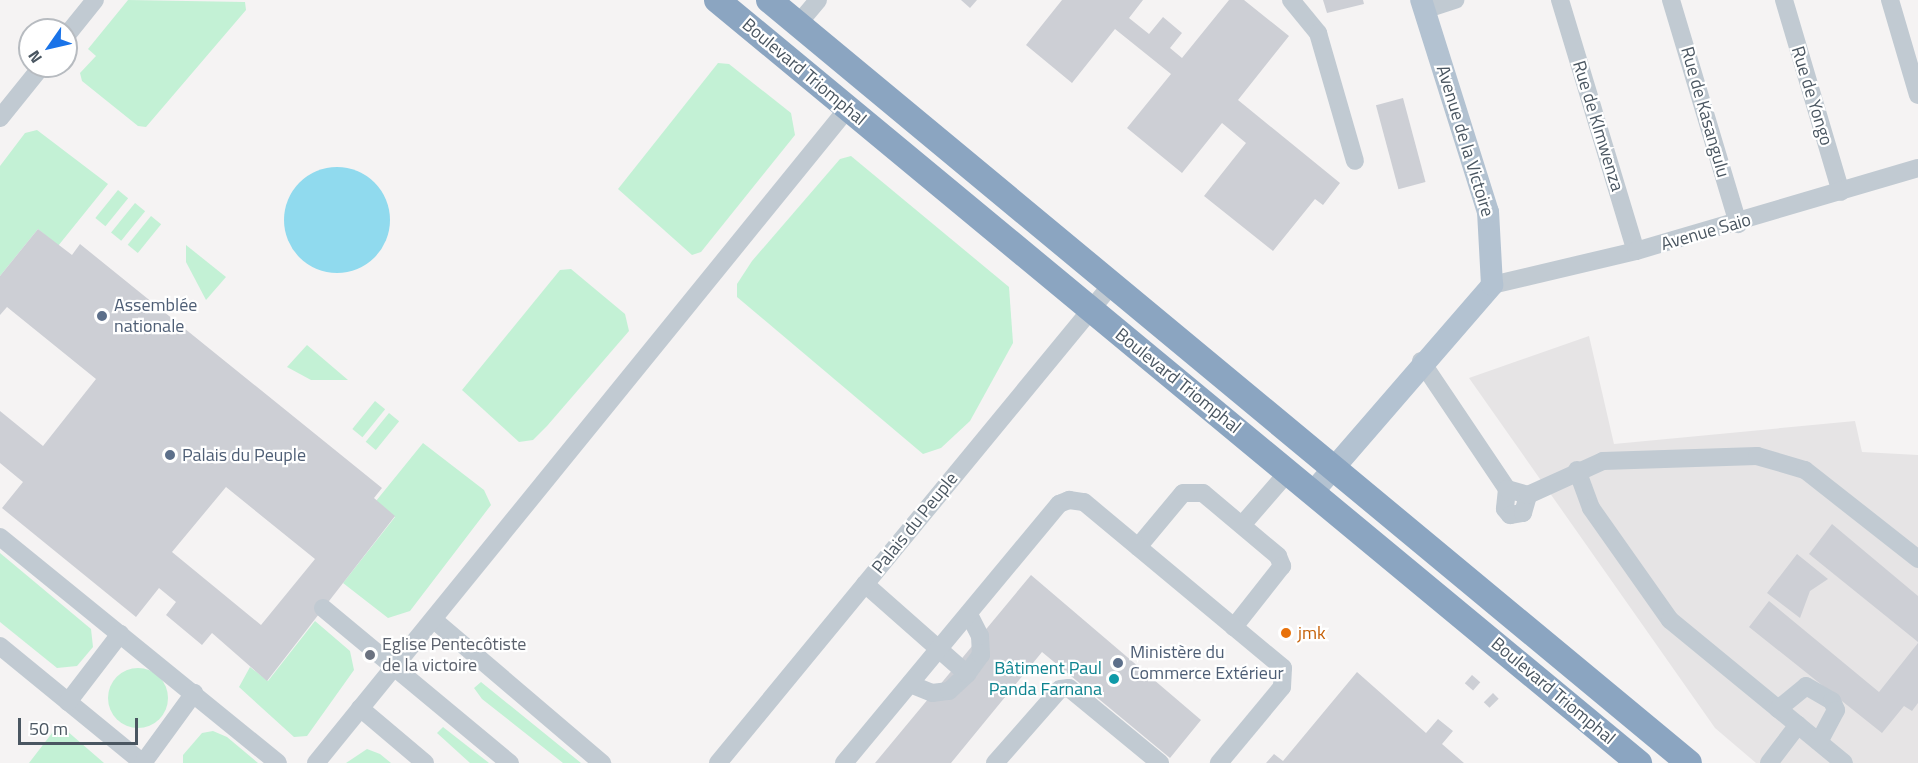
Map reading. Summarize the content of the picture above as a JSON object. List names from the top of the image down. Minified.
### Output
{"streets":{"highway":["Boulevard Triomphal"],"main road":["Avenue de la Victoire"],"street":["Rue de Yongo","Rue de Kasangulu","Rue de KImwenza","Avenue Saio","Palais du Peuple"]},"crossings":[["Boulevard Triomphal","Palais du Peuple"],["Rue de Yongo","Avenue Saio"],["Rue de Kasangulu","Avenue Saio"],["Rue de KImwenza","Avenue Saio"],["Avenue de la Victoire","Avenue Saio"]],"places":["Assemblée nationale","Palais du Peuple","jmk","Eglise Pentecôtiste de la victoire","Ministère du Commerce Extérieur","Bâtiment Paul Panda Farnana"],"scale_bar":"50 m","north":"bottom left"}
